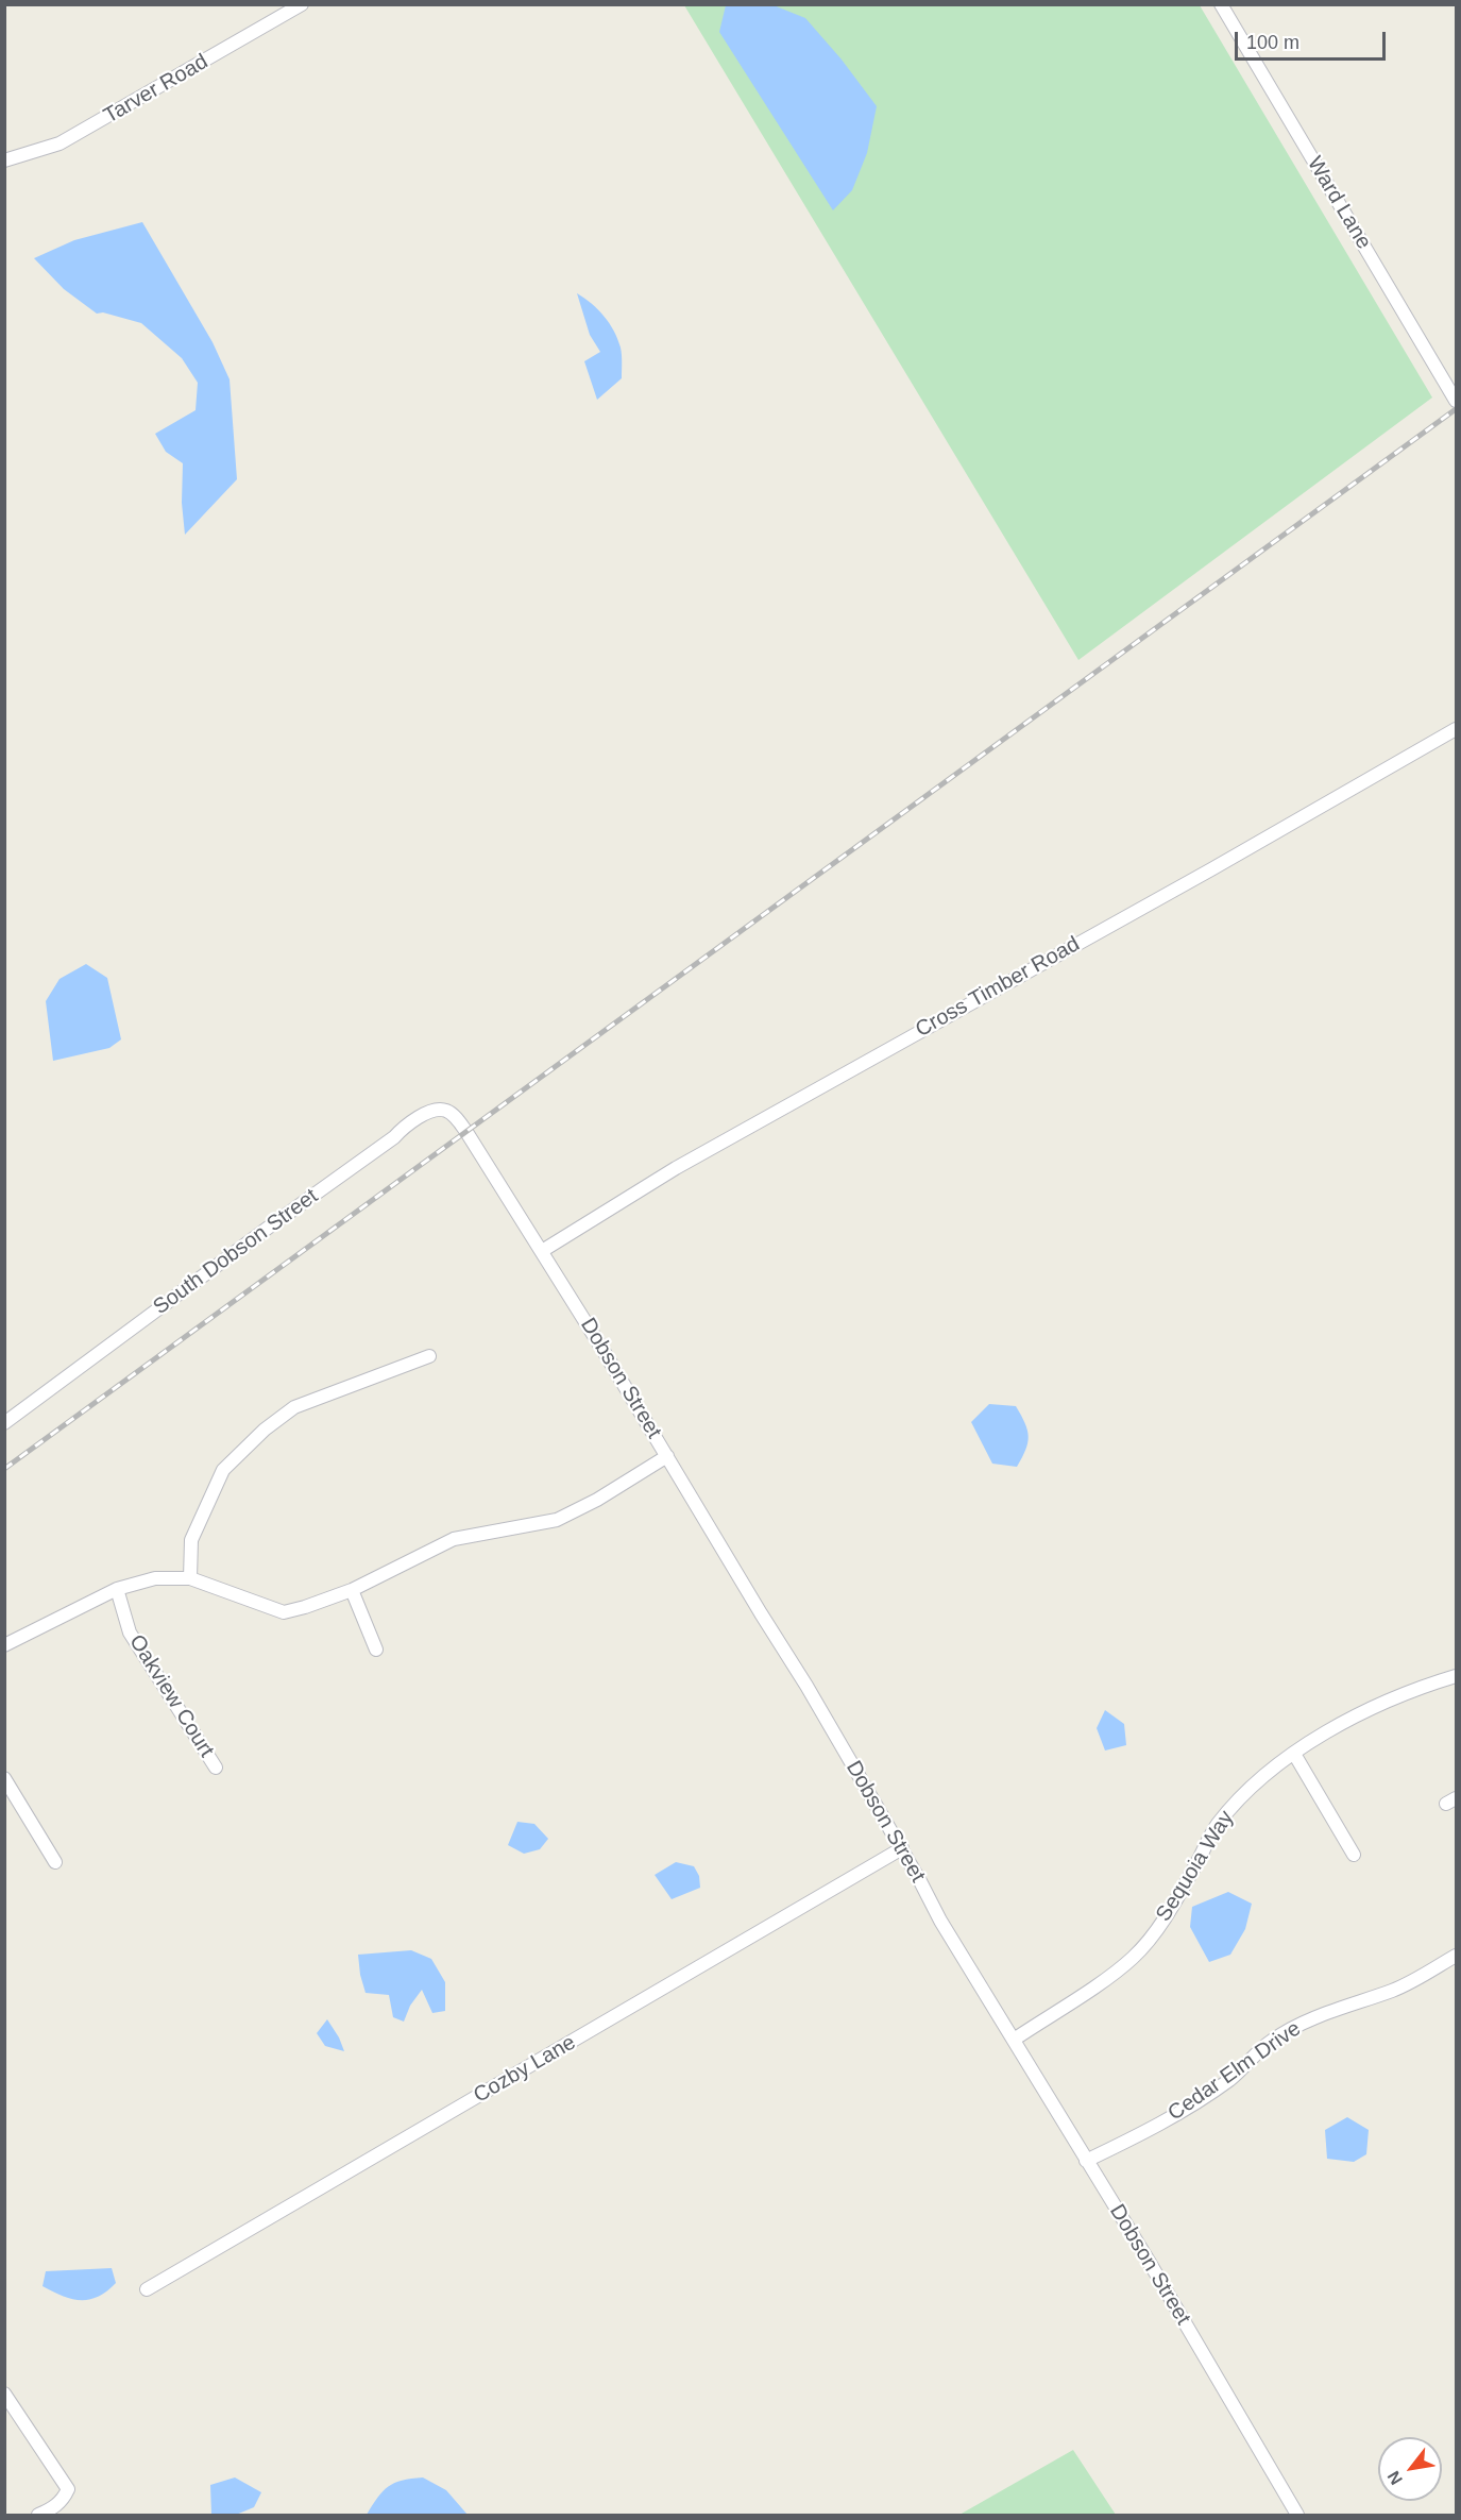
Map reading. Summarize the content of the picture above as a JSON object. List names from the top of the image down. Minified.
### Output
{"streets":{"street":["Tarver Road","Ward Lane","Cross Timber Road","South Dobson Street","Dobson Street","Oakview Court","Sequoia Way","Cozby Lane","Cedar Elm Drive"]},"crossings":[["Cross Timber Road","Dobson Street"],["South Dobson Street","Dobson Street"],["Dobson Street","Sequoia Way"],["Dobson Street","Cozby Lane"],["Dobson Street","Cedar Elm Drive"]],"scale_bar":"100 m","north":"bottom left"}
